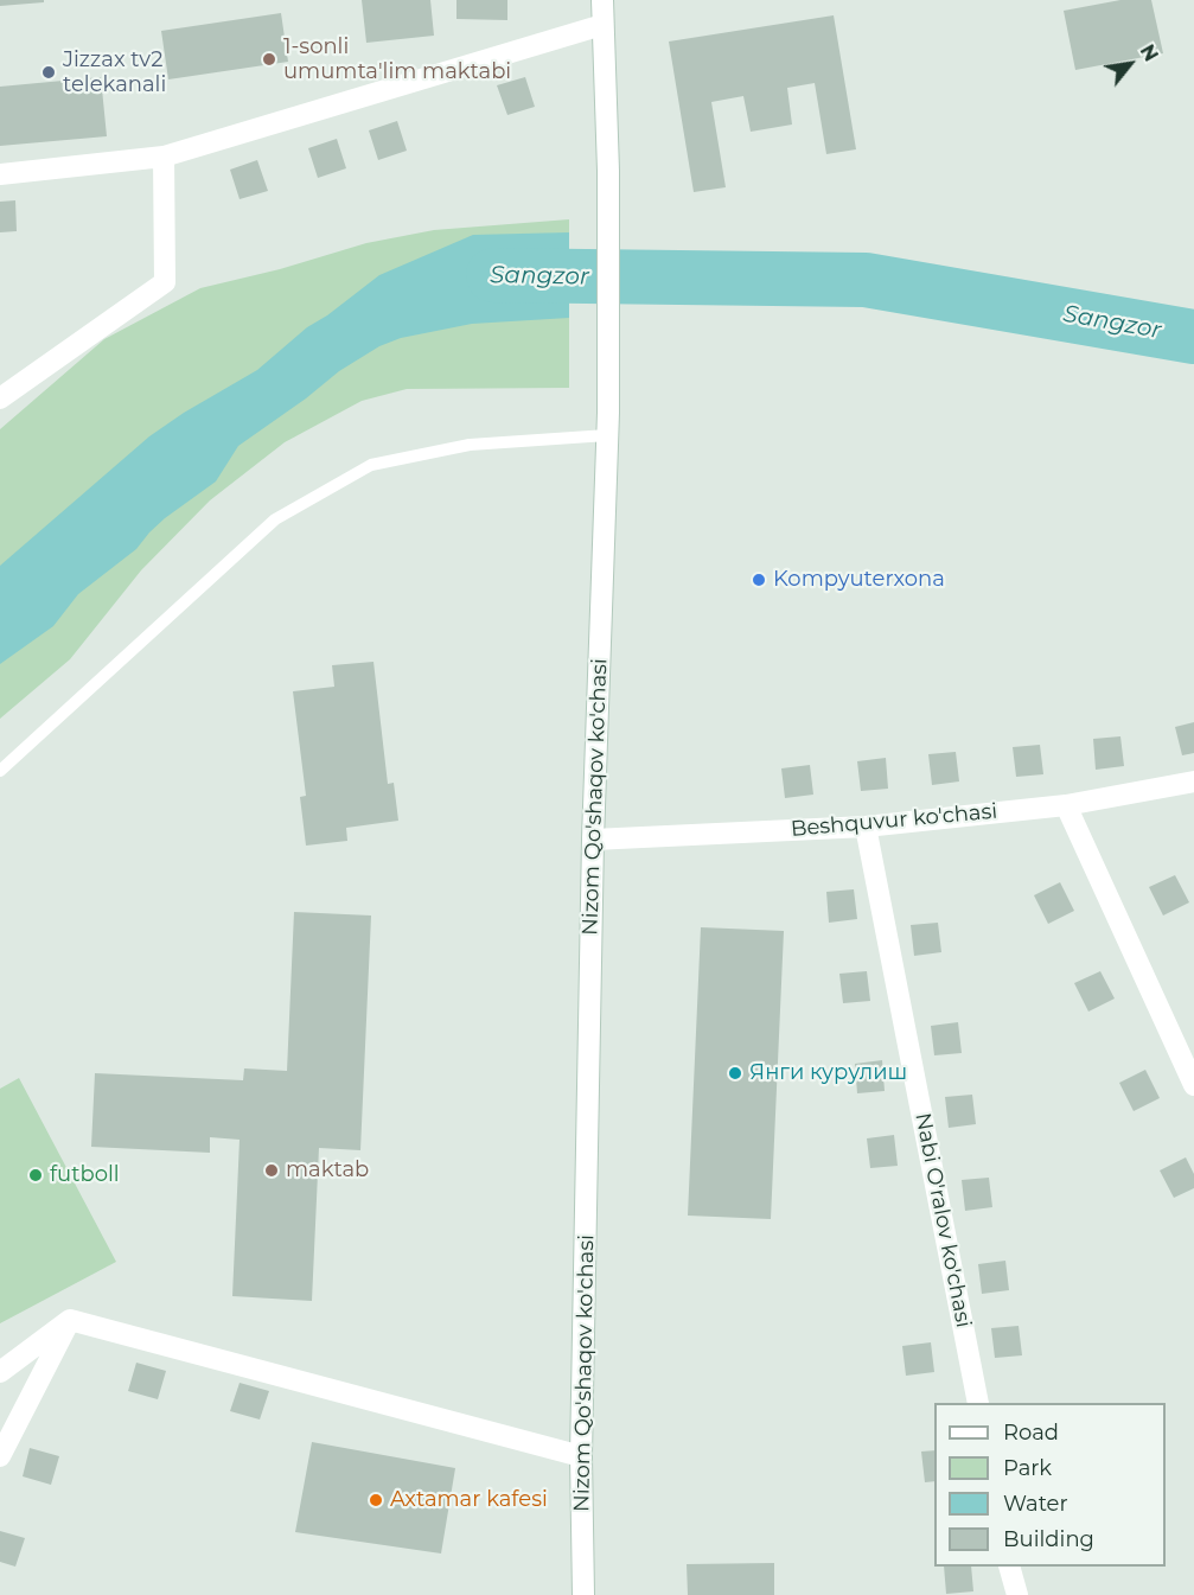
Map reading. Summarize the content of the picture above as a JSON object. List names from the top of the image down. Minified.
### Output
{"streets":{"street":["Nizom Qo'shaqov ko'chasi","Beshquvur ko'chasi","Nabi O'ralov ko'chasi"]},"crossings":[["Nizom Qo'shaqov ko'chasi","Beshquvur ko'chasi"],["Beshquvur ko'chasi","Nabi O'ralov ko'chasi"]],"water":["Sangzor"],"places":["1-sonli umumta'lim maktabi","Jizzax tv2 telekanali","Kompyuterxona","Янги курулиш","maktab","futboll","Axtamar kafesi"],"legend":["Road","Park","Water","Building"],"north":"top right"}
